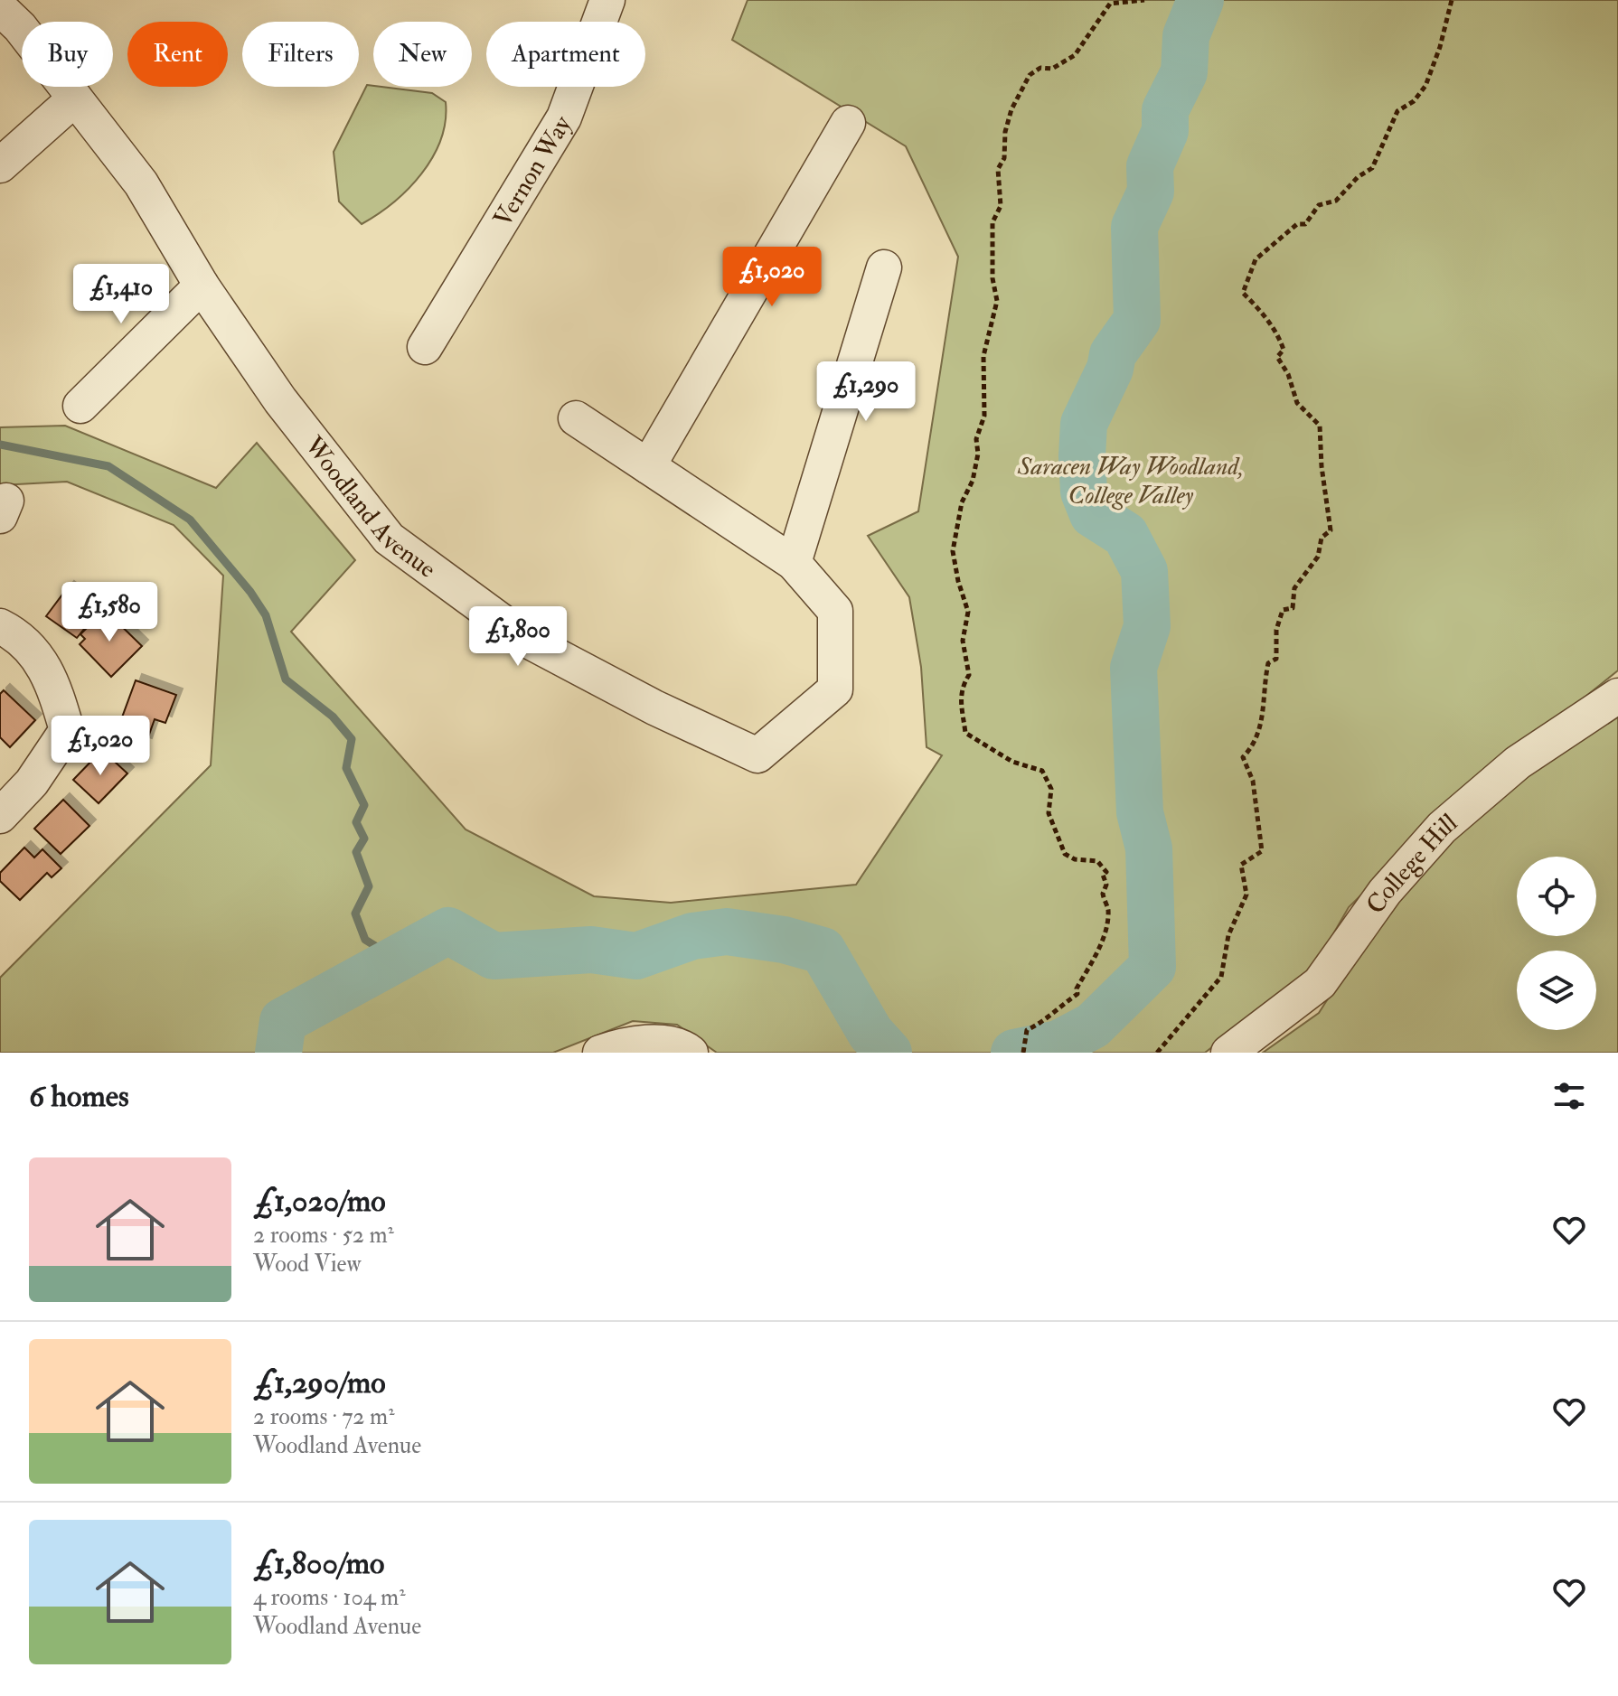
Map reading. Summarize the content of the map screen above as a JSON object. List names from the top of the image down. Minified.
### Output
{"streets":{"street":["Vernon Way","Woodland Avenue","College Hill"]},"parks":["Saracen Way Woodland, College Valley"],"page":{"chip":["Buy","Rent","Filters","New","Apartment"],"price":["£1,020","£1,410","£1,290","£1,580","£1,800","£1,020"],"heading":"6 homes","list":[{"name":"£1,020/mo","note":"2 rooms · 52 m² · Wood View"},{"name":"£1,290/mo","note":"2 rooms · 72 m² · Woodland Avenue"},{"name":"£1,800/mo","note":"4 rooms · 104 m² · Woodland Avenue"}]}}
